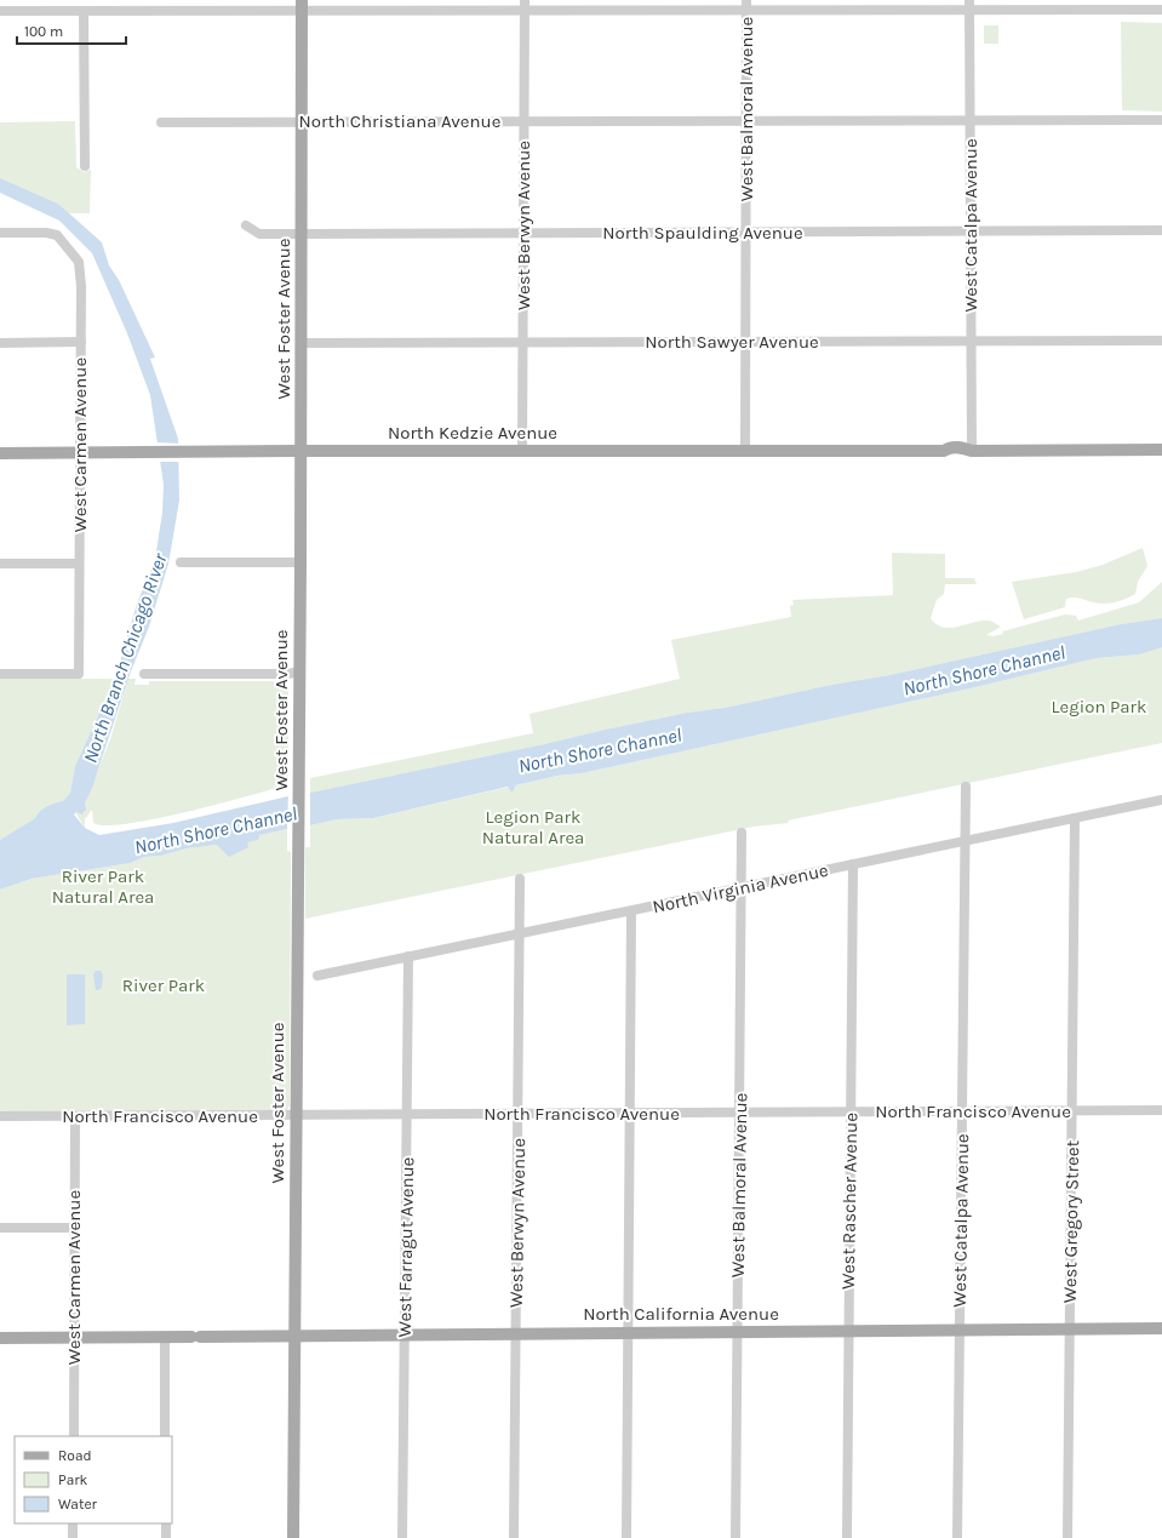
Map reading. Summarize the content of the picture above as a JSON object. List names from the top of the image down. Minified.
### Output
{"streets":{"main road":["West Foster Avenue","North Kedzie Avenue","North California Avenue"],"street":["West Balmoral Avenue","North Christiana Avenue","West Berwyn Avenue","West Catalpa Avenue","North Spaulding Avenue","North Sawyer Avenue","West Carmen Avenue","North Virginia Avenue","North Francisco Avenue","West Rascher Avenue","West Gregory Street","West Farragut Avenue"]},"crossings":[["West Balmoral Avenue","North Christiana Avenue"],["West Balmoral Avenue","North Spaulding Avenue"],["West Balmoral Avenue","North Sawyer Avenue"],["West Balmoral Avenue","North Kedzie Avenue"],["West Balmoral Avenue","North Virginia Avenue"],["West Balmoral Avenue","North Francisco Avenue"],["West Balmoral Avenue","North California Avenue"],["North Christiana Avenue","West Berwyn Avenue"],["North Christiana Avenue","West Catalpa Avenue"],["North Christiana Avenue","West Foster Avenue"],["West Berwyn Avenue","North Spaulding Avenue"],["West Berwyn Avenue","North Sawyer Avenue"],["West Berwyn Avenue","North Kedzie Avenue"],["West Berwyn Avenue","North Virginia Avenue"],["West Berwyn Avenue","North Francisco Avenue"],["West Berwyn Avenue","North California Avenue"],["West Catalpa Avenue","North Spaulding Avenue"],["West Catalpa Avenue","North Sawyer Avenue"],["West Catalpa Avenue","North Kedzie Avenue"],["West Catalpa Avenue","North Virginia Avenue"],["West Catalpa Avenue","North Francisco Avenue"],["West Catalpa Avenue","North California Avenue"],["North Spaulding Avenue","West Foster Avenue"],["West Foster Avenue","North Sawyer Avenue"],["West Foster Avenue","North Kedzie Avenue"],["West Foster Avenue","North Francisco Avenue"],["West Foster Avenue","North California Avenue"],["North Kedzie Avenue","West Carmen Avenue"],["West Carmen Avenue","North Francisco Avenue"],["West Carmen Avenue","North California Avenue"],["North Virginia Avenue","West Rascher Avenue"],["North Virginia Avenue","West Gregory Street"],["North Virginia Avenue","West Farragut Avenue"],["North Francisco Avenue","West Rascher Avenue"],["North Francisco Avenue","West Gregory Street"],["North Francisco Avenue","West Farragut Avenue"],["West Rascher Avenue","North California Avenue"],["West Gregory Street","North California Avenue"],["West Farragut Avenue","North California Avenue"]],"water":["North Branch Chicago River","North Shore Channel"],"parks":["Legion Park","Legion Park Natural Area","River Park Natural Area","River Park"],"legend":["Road","Park","Water"],"scale_bar":"100 m"}
